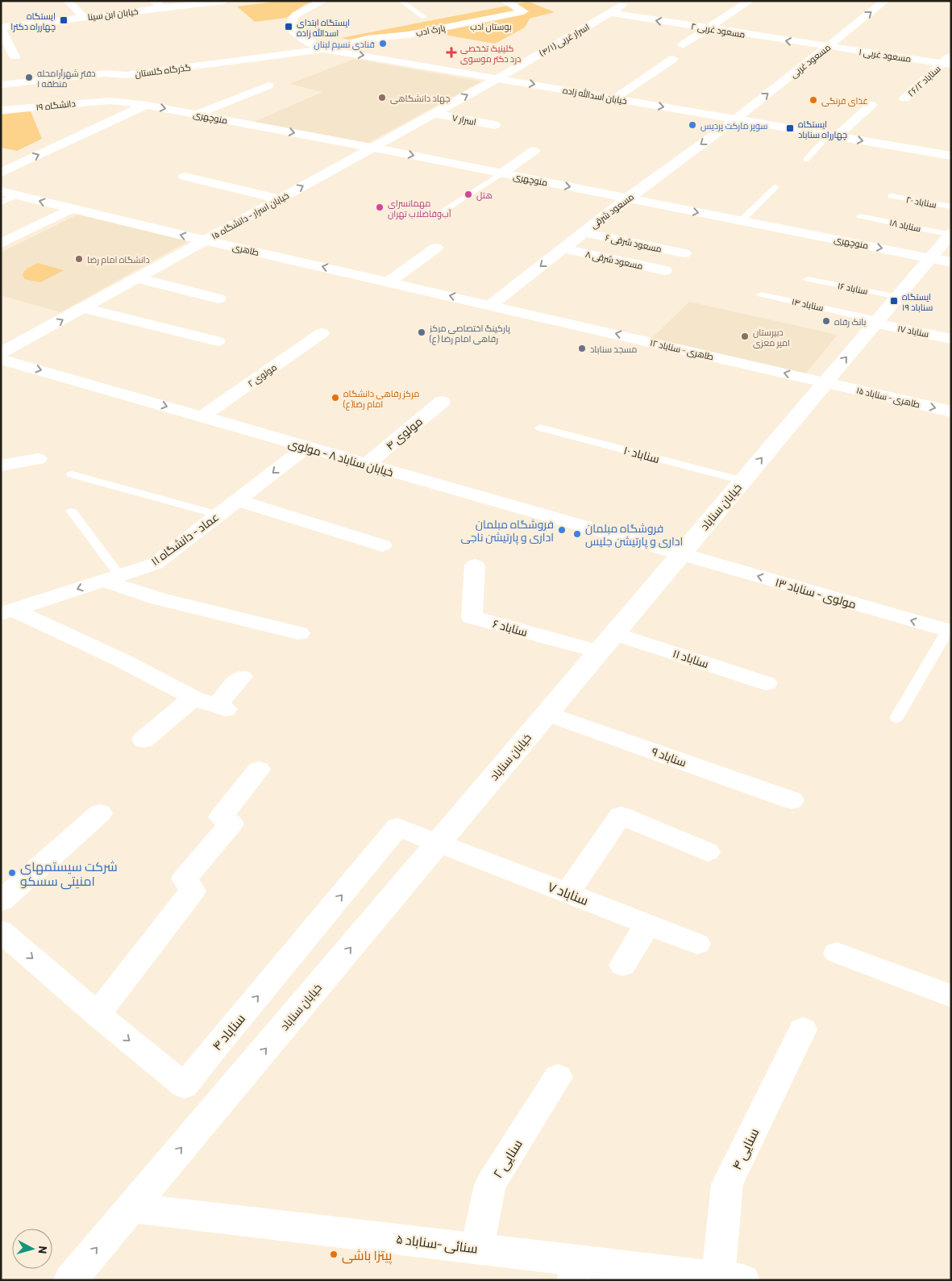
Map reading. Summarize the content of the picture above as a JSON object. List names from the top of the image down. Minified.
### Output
{"streets":{"street":["خیابان ابن سینا","پارک ادب","مسعود غربی ۲","اسرار غربی (۴/۱)","مسعود غربی ۱","مسعود غربی","گذرگاه گلستان","سناباد ۲۶/۲","خیابان اسدالله زاده","دانشگاه ۱۹","منوچهری","اسرار ۷","مسعود شرقی","خیابان اسرار - دانشگاه ۱۵","مسعود شرقی ۶","طاهری","مسعود شرقی ۸","سناباد ۱۷","طاهری - سناباد ۱۲","مولوی ۲","طاهری - سناباد ۱۵","مولوی ۴","خیابان سناباد ۸ - مولوی","خیابان سناباد","عماد - دانشگاه ۱۱","مولوی - سناباد ۱۳","سناباد ۶","سناباد ۱۱","سناباد ۹","سناباد ۷","سناباد ۴","سنایی ۴","سنایی ۲","سنائی -سناباد ۵"],"lane":["سناباد ۲۰","سناباد ۱۸","سناباد ۱۶","سناباد ۱۴","سناباد ۱۰"]},"crossings":[["پارک ادب","گذرگاه گلستان"],["پارک ادب","خیابان اسدالله زاده"],["مسعود غربی ۲","اسرار غربی (۴/۱)"],["مسعود غربی ۲","مسعود غربی ۱"],["مسعود غربی ۲","مسعود غربی"],["اسرار غربی (۴/۱)","خیابان اسدالله زاده"],["اسرار غربی (۴/۱)","خیابان اسرار - دانشگاه ۱۵"],["مسعود غربی ۱","مسعود غربی"],["مسعود غربی ۱","سناباد ۲۶/۲"],["مسعود غربی","خیابان اسدالله زاده"],["مسعود غربی","مسعود شرقی"],["گذرگاه گلستان","خیابان اسدالله زاده"],["خیابان اسدالله زاده","مسعود شرقی"],["خیابان اسدالله زاده","خیابان اسرار - دانشگاه ۱۵"],["دانشگاه ۱۹","منوچهری"],["منوچهری","مسعود شرقی"],["منوچهری","خیابان اسرار - دانشگاه ۱۵"],["منوچهری","خیابان سناباد"],["اسرار ۷","خیابان اسرار - دانشگاه ۱۵"],["مسعود شرقی","مسعود شرقی ۶"],["مسعود شرقی","طاهری"],["مسعود شرقی","مسعود شرقی ۸"],["مسعود شرقی","طاهری - سناباد ۱۲"],["خیابان اسرار - دانشگاه ۱۵","طاهری"],["سناباد ۱۸","خیابان سناباد"],["طاهری","طاهری - سناباد ۱۲"],["سناباد ۱۶","خیابان سناباد"],["سناباد ۱۴","سناباد ۱۷"],["سناباد ۱۴","خیابان سناباد"],["سناباد ۱۷","خیابان سناباد"],["طاهری - سناباد ۱۲","طاهری - سناباد ۱۵"],["طاهری - سناباد ۱۲","خیابان سناباد"],["مولوی ۲","خیابان سناباد ۸ - مولوی"],["طاهری - سناباد ۱۵","خیابان سناباد"],["مولوی ۴","خیابان سناباد ۸ - مولوی"],["سناباد ۱۰","خیابان سناباد"],["خیابان سناباد ۸ - مولوی","خیابان سناباد"],["خیابان سناباد ۸ - مولوی","عماد - دانشگاه ۱۱"],["خیابان سناباد ۸ - مولوی","مولوی - سناباد ۱۳"],["خیابان سناباد","مولوی - سناباد ۱۳"],["خیابان سناباد","سناباد ۶"],["خیابان سناباد","سناباد ۱۱"],["خیابان سناباد","سناباد ۹"],["خیابان سناباد","سناباد ۷"],["خیابان سناباد","سناباد ۴"],["خیابان سناباد","سنائی -سناباد ۵"],["سناباد ۶","سناباد ۱۱"],["سناباد ۷","سناباد ۴"],["سنایی ۴","سنائی -سناباد ۵"],["سنایی ۲","سنائی -سناباد ۵"]],"one_way":["مسعود غربی ۲","خیابان اسدالله زاده","منوچهری","طاهری - سناباد ۱۲","طاهری - سناباد ۱۵","مولوی - سناباد ۱۳"],"parks":["بوستان ادب"],"places":{"transit":["ایستگاه چهارراه دکترا","ایستگاه ابتدای اسدالله زاده","ایستگاه چهارراه سناباد","ایستگاه سناباد ۱۹"],"other":["قنادی نسیم لبنان","دفتر شهرآرامحله منطقه ۱","جهاد دانشگاهی","غذای فرنگی","سوپر مارکت پردیس","هتل","مهمانسرای آب‌و‌فاضلاب تهران","دانشگاه امام رضا","بانک رفاه","پارکینگ اختصاصی مرکز رفاهی امام رضا (ع)","دبیرستان امیر معزی","مسجد سناباد","مرکز رفاهی دانشگاه امام رضا(ع)","فروشگاه مبلمان اداری و پارتیشن ناجی","فروشگاه مبلمان اداری و پارتیشن جلیس","شرکت سیستمهای امنیتی سسکو","پیتزا باشی"],"health":["کلینیک تخخصی درد دکتر موسوی"]},"north":"right"}
